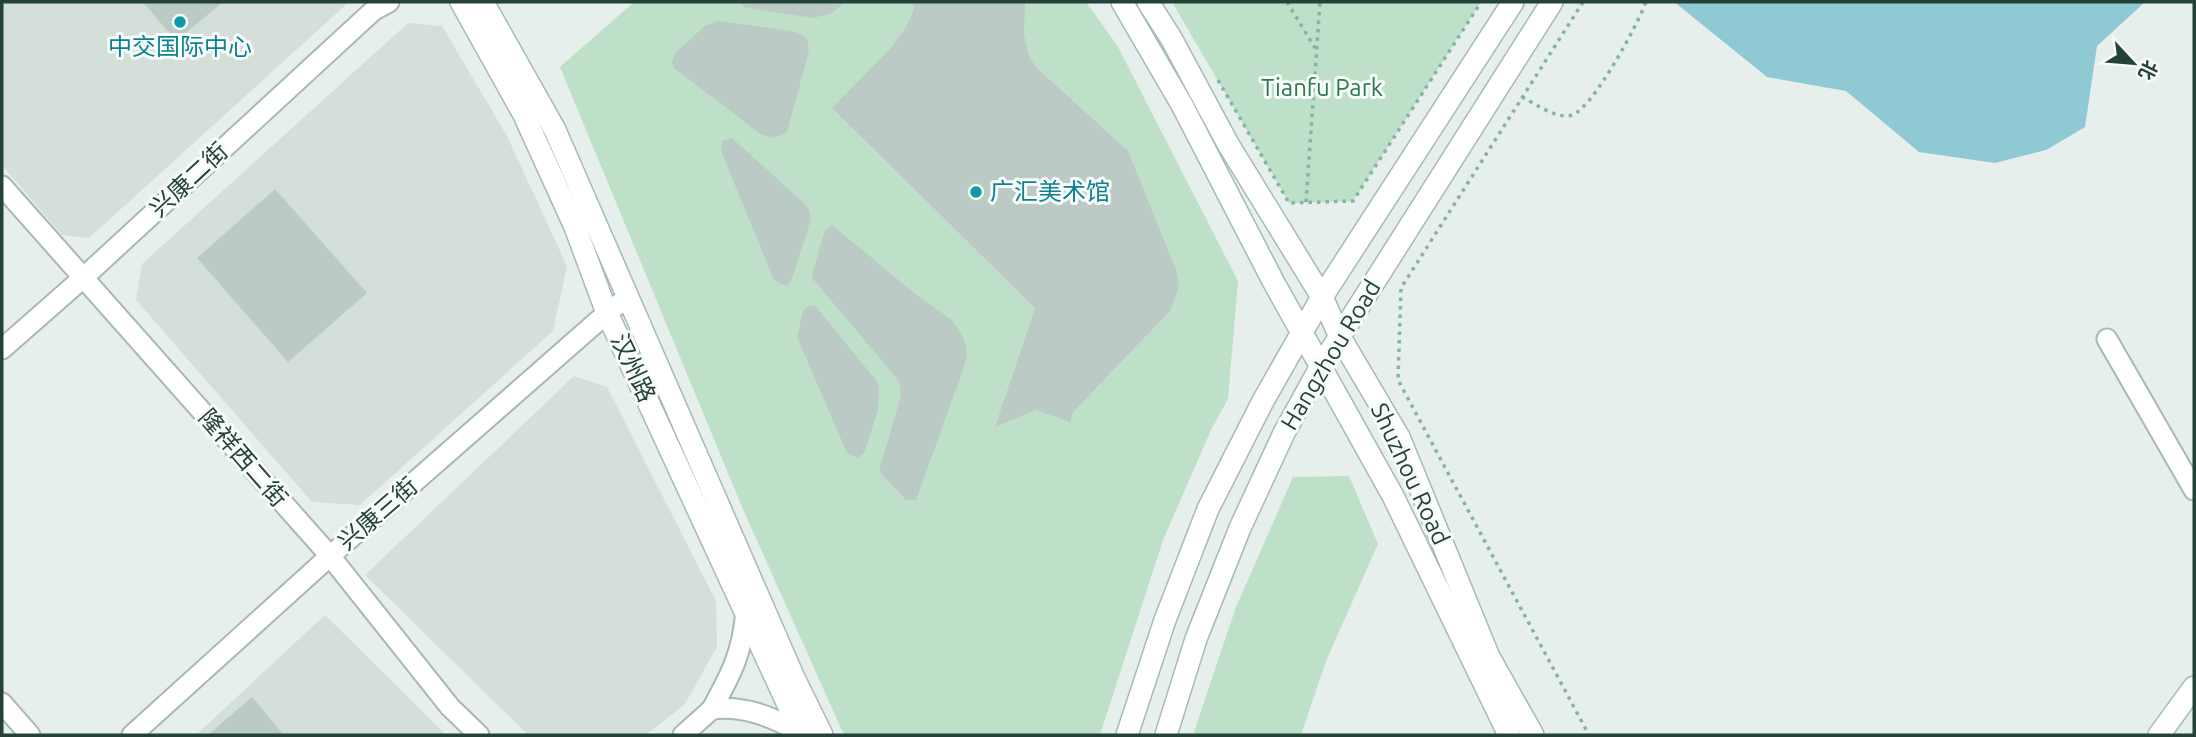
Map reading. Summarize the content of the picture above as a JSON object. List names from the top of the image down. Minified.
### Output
{"streets":{"main road":["Hangzhou Road","汉州路","Shuzhou Road"],"street":["兴康二街","隆祥西二街","兴康三街"]},"crossings":[["兴康二街","隆祥西二街"],["Hangzhou Road","Shuzhou Road"],["汉州路","兴康三街"],["隆祥西二街","兴康三街"]],"parks":["Tianfu Park"],"places":["中交国际中心","广汇美术馆"],"north":"bottom right"}
